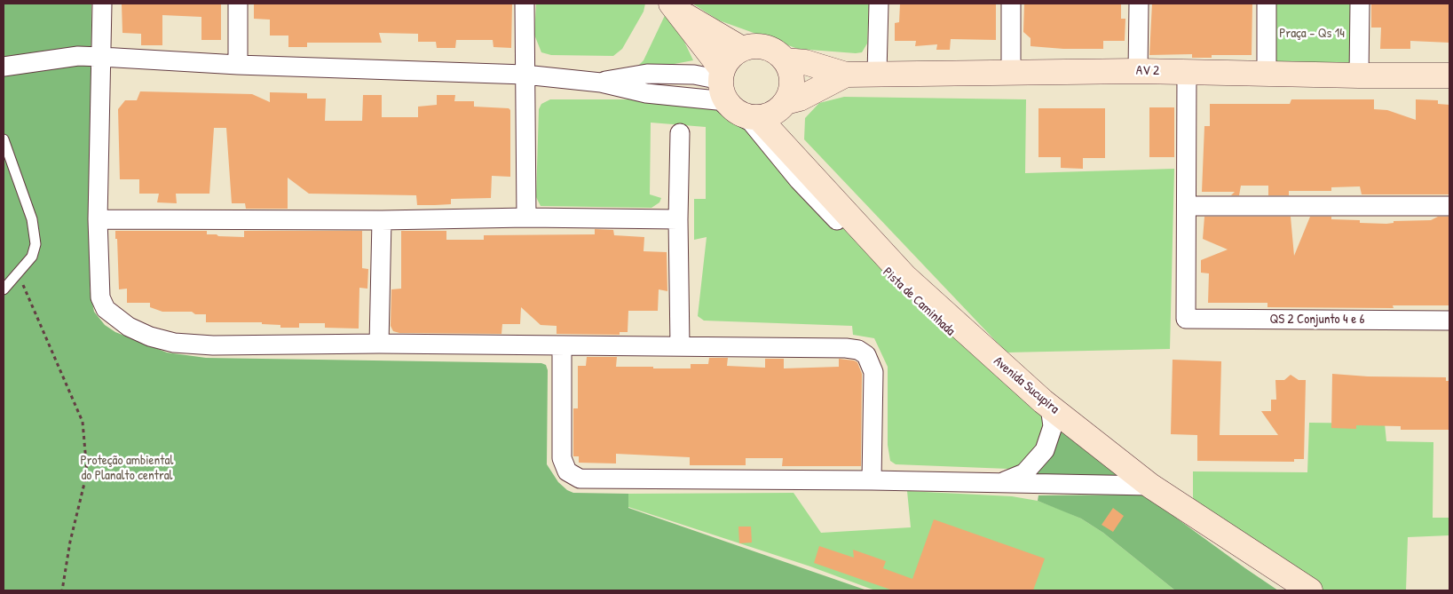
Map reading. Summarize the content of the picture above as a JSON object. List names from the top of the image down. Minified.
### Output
{"streets":{"street":["AV 2","Pista de Caminhada","QS 2 Conjunto 4 e 6","Avenida Sucupira"]},"crossings":[["AV 2","Pista de Caminhada"],["AV 2","Avenida Sucupira"],["Pista de Caminhada","Avenida Sucupira"]],"parks":["Praça - Qs 14","Proteção ambiental do Planalto central"]}
